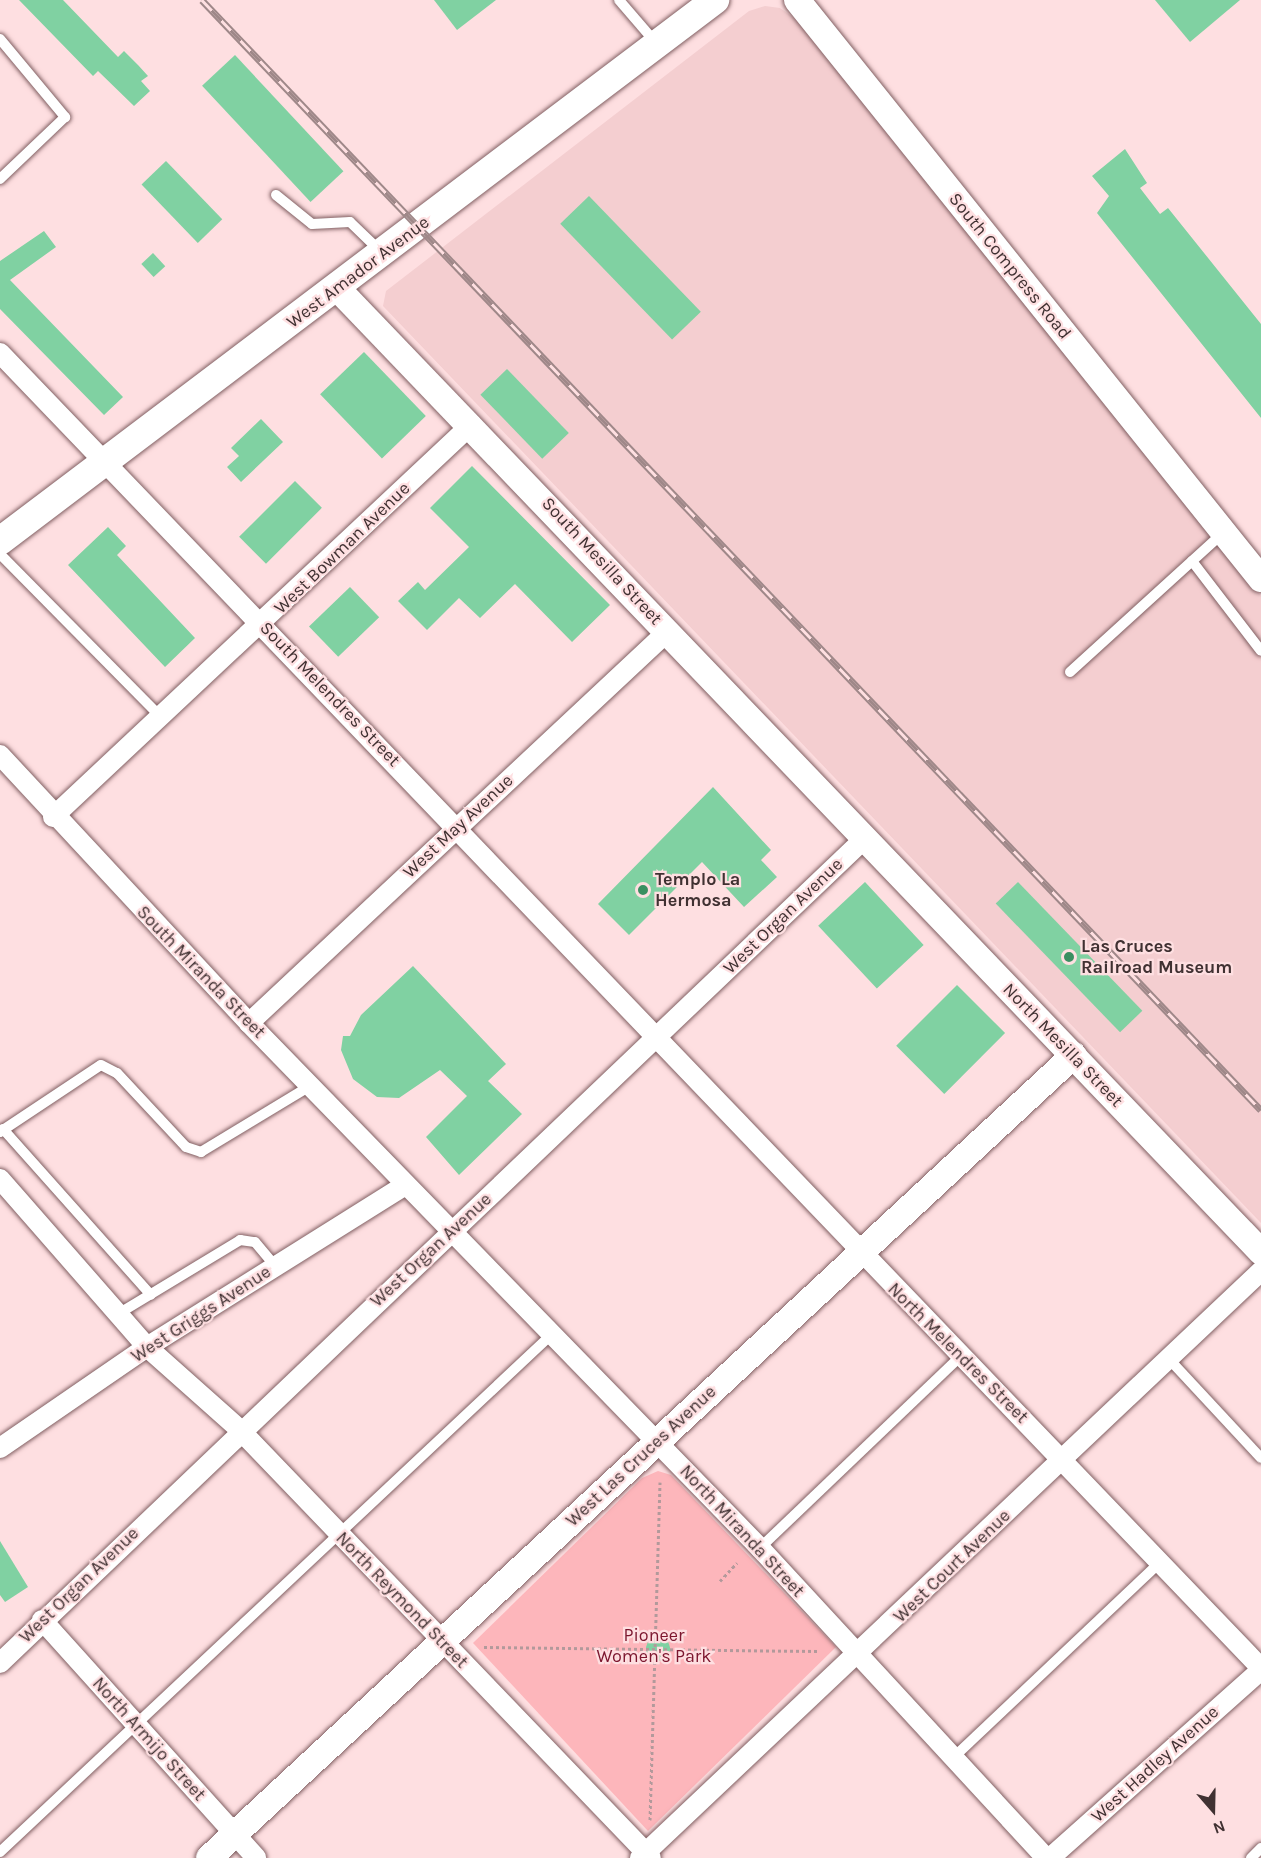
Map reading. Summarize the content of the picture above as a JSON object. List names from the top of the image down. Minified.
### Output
{"streets":{"main road":["West Amador Avenue"],"street":["South Compress Road","West Bowman Avenue","South Mesilla Street","South Melendres Street","West May Avenue","West Organ Avenue","South Miranda Street","North Mesilla Street","West Griggs Avenue","North Melendres Street","West Las Cruces Avenue","North Miranda Street","West Court Avenue","North Reymond Street","North Armijo Street","West Hadley Avenue"]},"crossings":[["West Amador Avenue","South Mesilla Street"],["West Amador Avenue","South Melendres Street"],["West Bowman Avenue","South Mesilla Street"],["West Bowman Avenue","South Melendres Street"],["West Bowman Avenue","South Miranda Street"],["South Mesilla Street","West May Avenue"],["South Mesilla Street","West Organ Avenue"],["South Mesilla Street","North Mesilla Street"],["South Melendres Street","West May Avenue"],["South Melendres Street","West Organ Avenue"],["South Melendres Street","North Melendres Street"],["West May Avenue","South Miranda Street"],["West Organ Avenue","North Mesilla Street"],["West Organ Avenue","North Melendres Street"],["West Organ Avenue","North Miranda Street"],["West Organ Avenue","North Reymond Street"],["West Organ Avenue","North Armijo Street"],["South Miranda Street","West Griggs Avenue"],["South Miranda Street","North Miranda Street"],["North Mesilla Street","West Las Cruces Avenue"],["West Griggs Avenue","North Miranda Street"],["West Griggs Avenue","North Reymond Street"],["North Melendres Street","West Las Cruces Avenue"],["North Melendres Street","West Court Avenue"],["North Melendres Street","West Hadley Avenue"],["West Las Cruces Avenue","North Miranda Street"],["West Las Cruces Avenue","North Reymond Street"],["West Las Cruces Avenue","North Armijo Street"],["North Miranda Street","West Court Avenue"],["North Miranda Street","West Hadley Avenue"],["West Court Avenue","North Reymond Street"]],"parks":["Pioneer Women's Park"],"places":["Templo La Hermosa","Las Cruces Railroad Museum"],"north":"bottom"}
